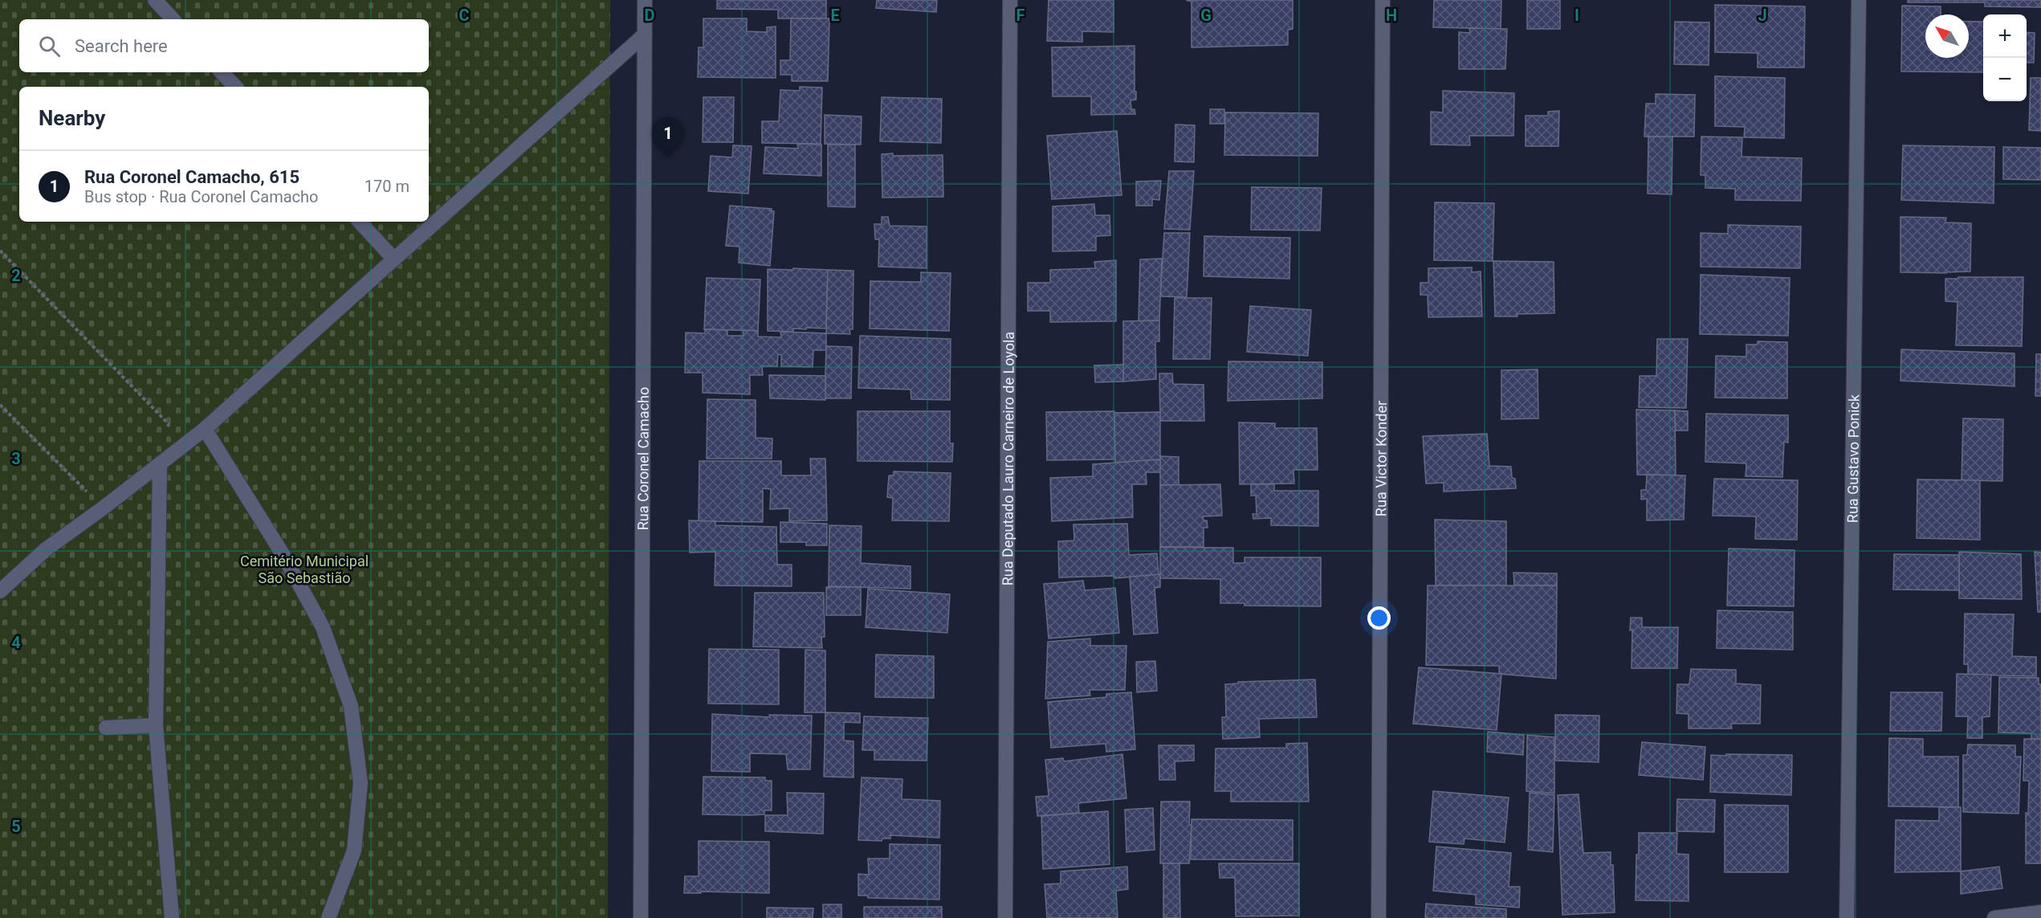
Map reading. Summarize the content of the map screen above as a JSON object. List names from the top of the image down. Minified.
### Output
{"streets":{"street":["Rua Coronel Camacho","Rua Deputado Lauro Carneiro de Loyola","Rua Victor Konder","Rua Gustavo Ponick"]},"parks":["Cemitério Municipal São Sebastião"],"north":"top left","page":{"map_buttons":["+","−"],"search":"Search here","heading":"Nearby","pins":"1","list":[{"mark":"1","name":"Rua Coronel Camacho, 615","note":"Bus stop · Rua Coronel Camacho","value":"170 m"}]},"grid":{"columns":["C","D","E","F","G","H","I","J"],"rows":["2","3","4","5"]}}
